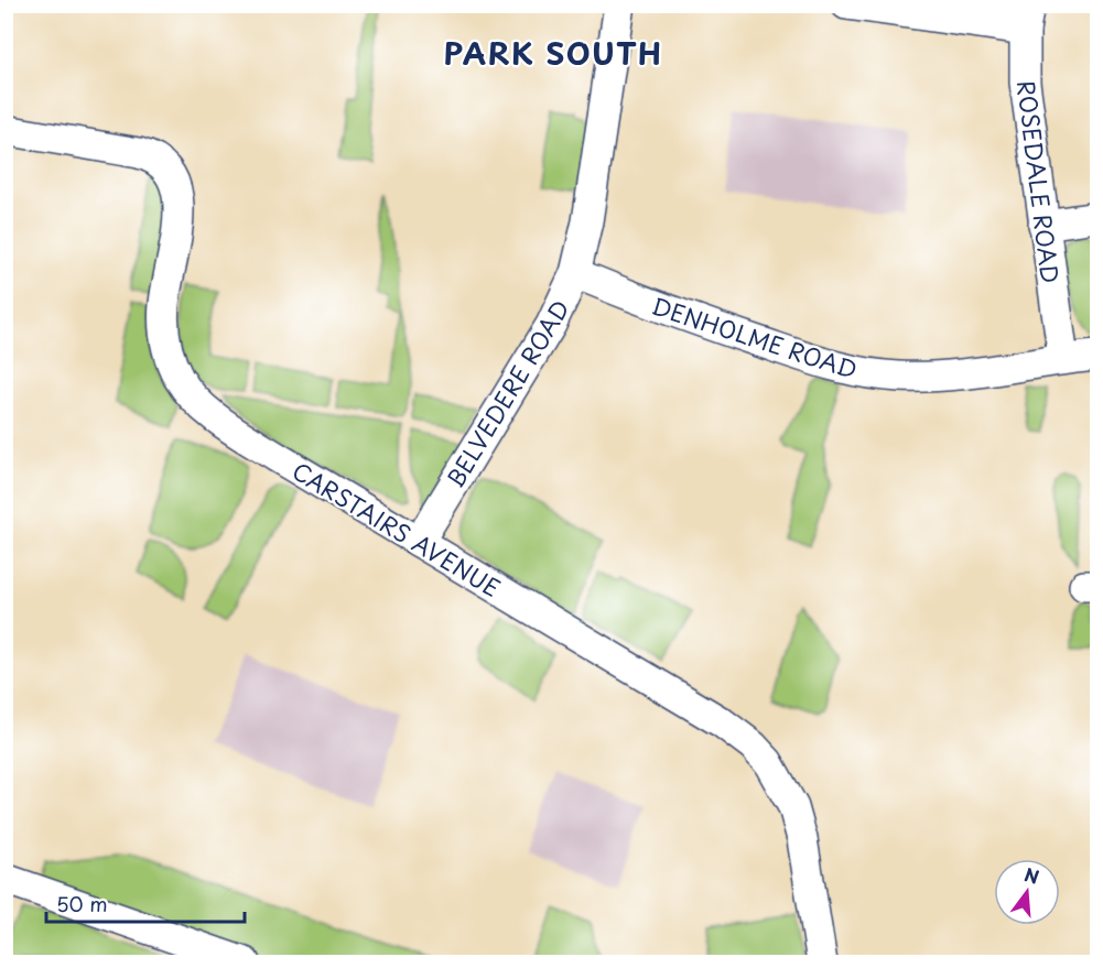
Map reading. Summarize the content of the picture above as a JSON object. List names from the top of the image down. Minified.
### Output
{"streets":{"street":["ROSEDALE ROAD","DENHOLME ROAD","BELVEDERE ROAD","CARSTAIRS AVENUE"]},"crossings":[["ROSEDALE ROAD","DENHOLME ROAD"],["DENHOLME ROAD","BELVEDERE ROAD"],["BELVEDERE ROAD","CARSTAIRS AVENUE"]],"districts":["PARK SOUTH"],"scale_bar":"50 m","north":"top"}
